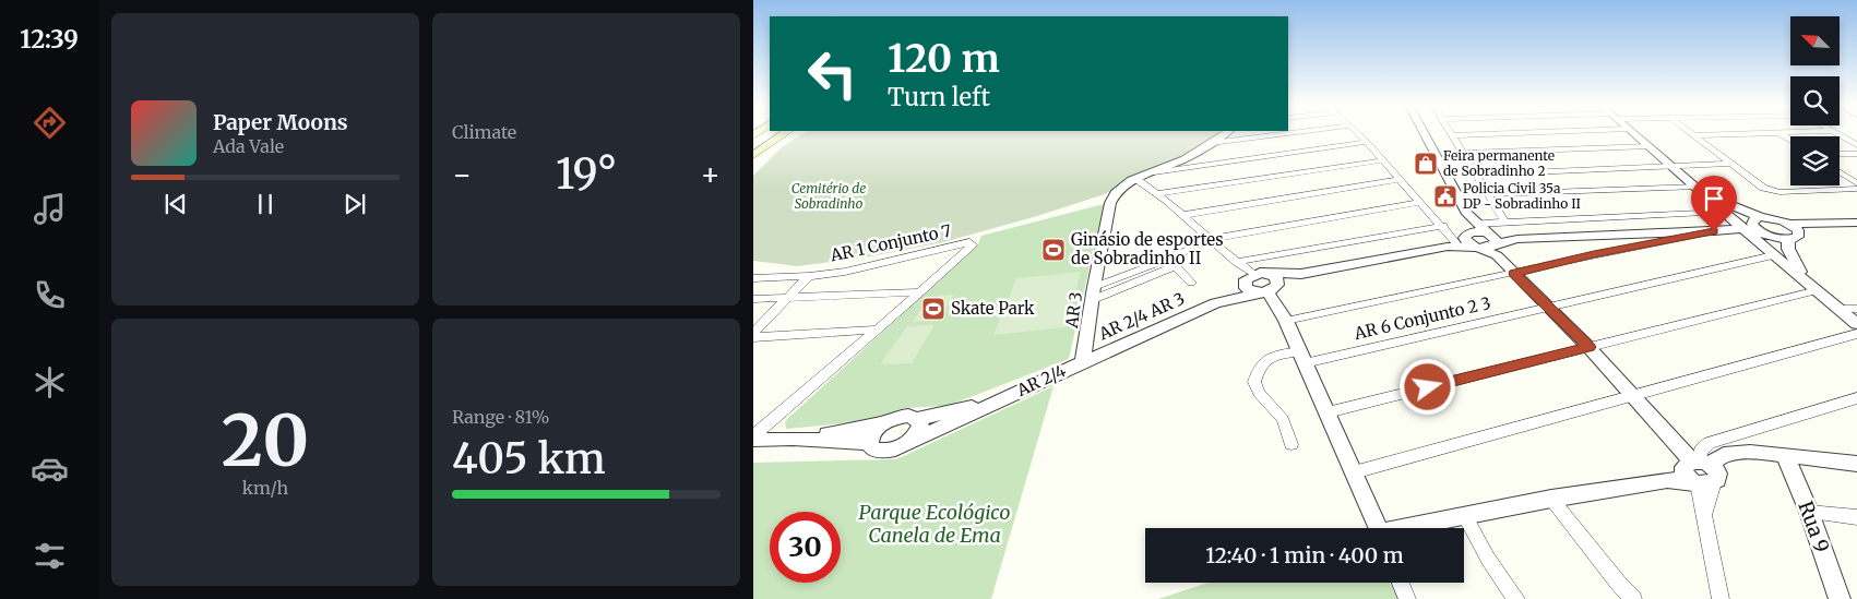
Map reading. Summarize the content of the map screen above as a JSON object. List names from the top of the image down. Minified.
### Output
{"streets":{"street":["AR 1 Conjunto 7","AR 3","AR 2/4 AR 3","AR 6 Conjunto 2 3","AR 2/4","Rua 9"]},"crossings":[["AR 3","AR 2/4 AR 3"],["AR 3","AR 2/4"],["AR 2/4 AR 3","AR 2/4"]],"parks":["Cemitério de Sobradinho","Parque Ecológico Canela de Ema"],"places":{"shop":["Feira permanente de Sobradinho 2"],"public building":["Policia Civil 35a DP - Sobradinho II"],"sports":["Ginásio de esportes de Sobradinho II","Skate Park"]},"north":"top left","page":{"tabs":"12:39","tile":["Climate",["20","km/h"],["Range · 81%","405 km"]],"turn":["120 m","Turn left"],"song":["Paper Moons","Ada Vale"],"heat":["−","19°","+"],"limit":"30","trip":"12:40 · 1 min · 400 m"}}
